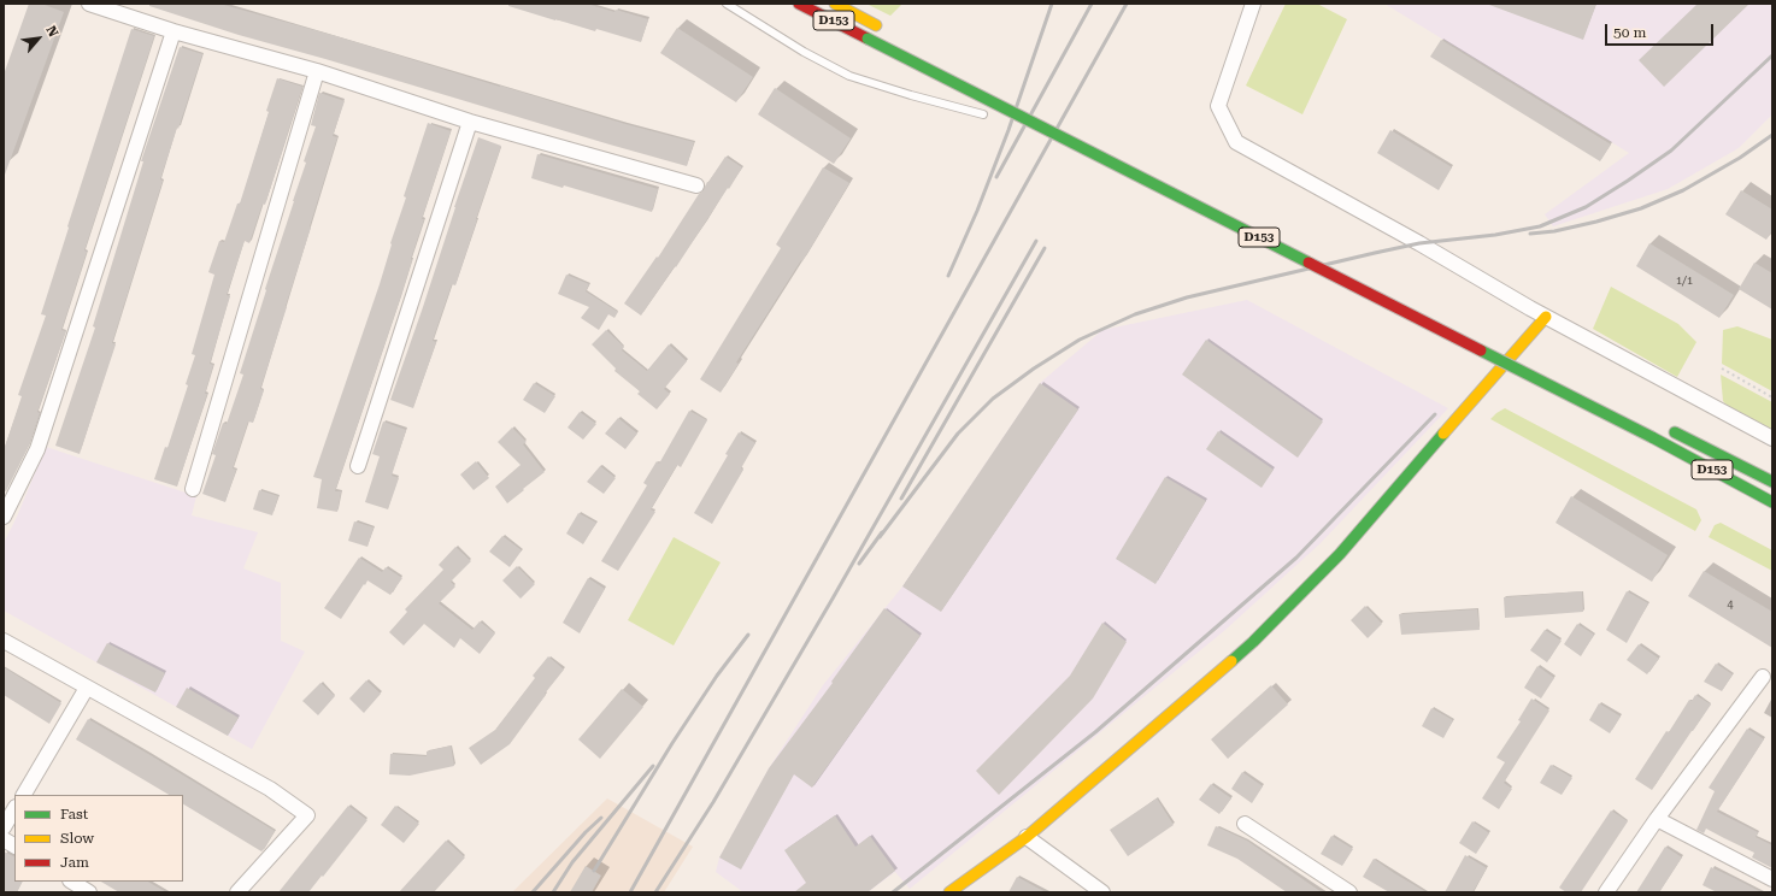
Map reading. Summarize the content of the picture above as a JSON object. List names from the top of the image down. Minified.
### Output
{"streets":{"main road":["D153"]},"house_numbers":["1/1","4"],"legend":["Fast","Slow","Jam"],"scale_bar":"50 m","north":"top right"}
